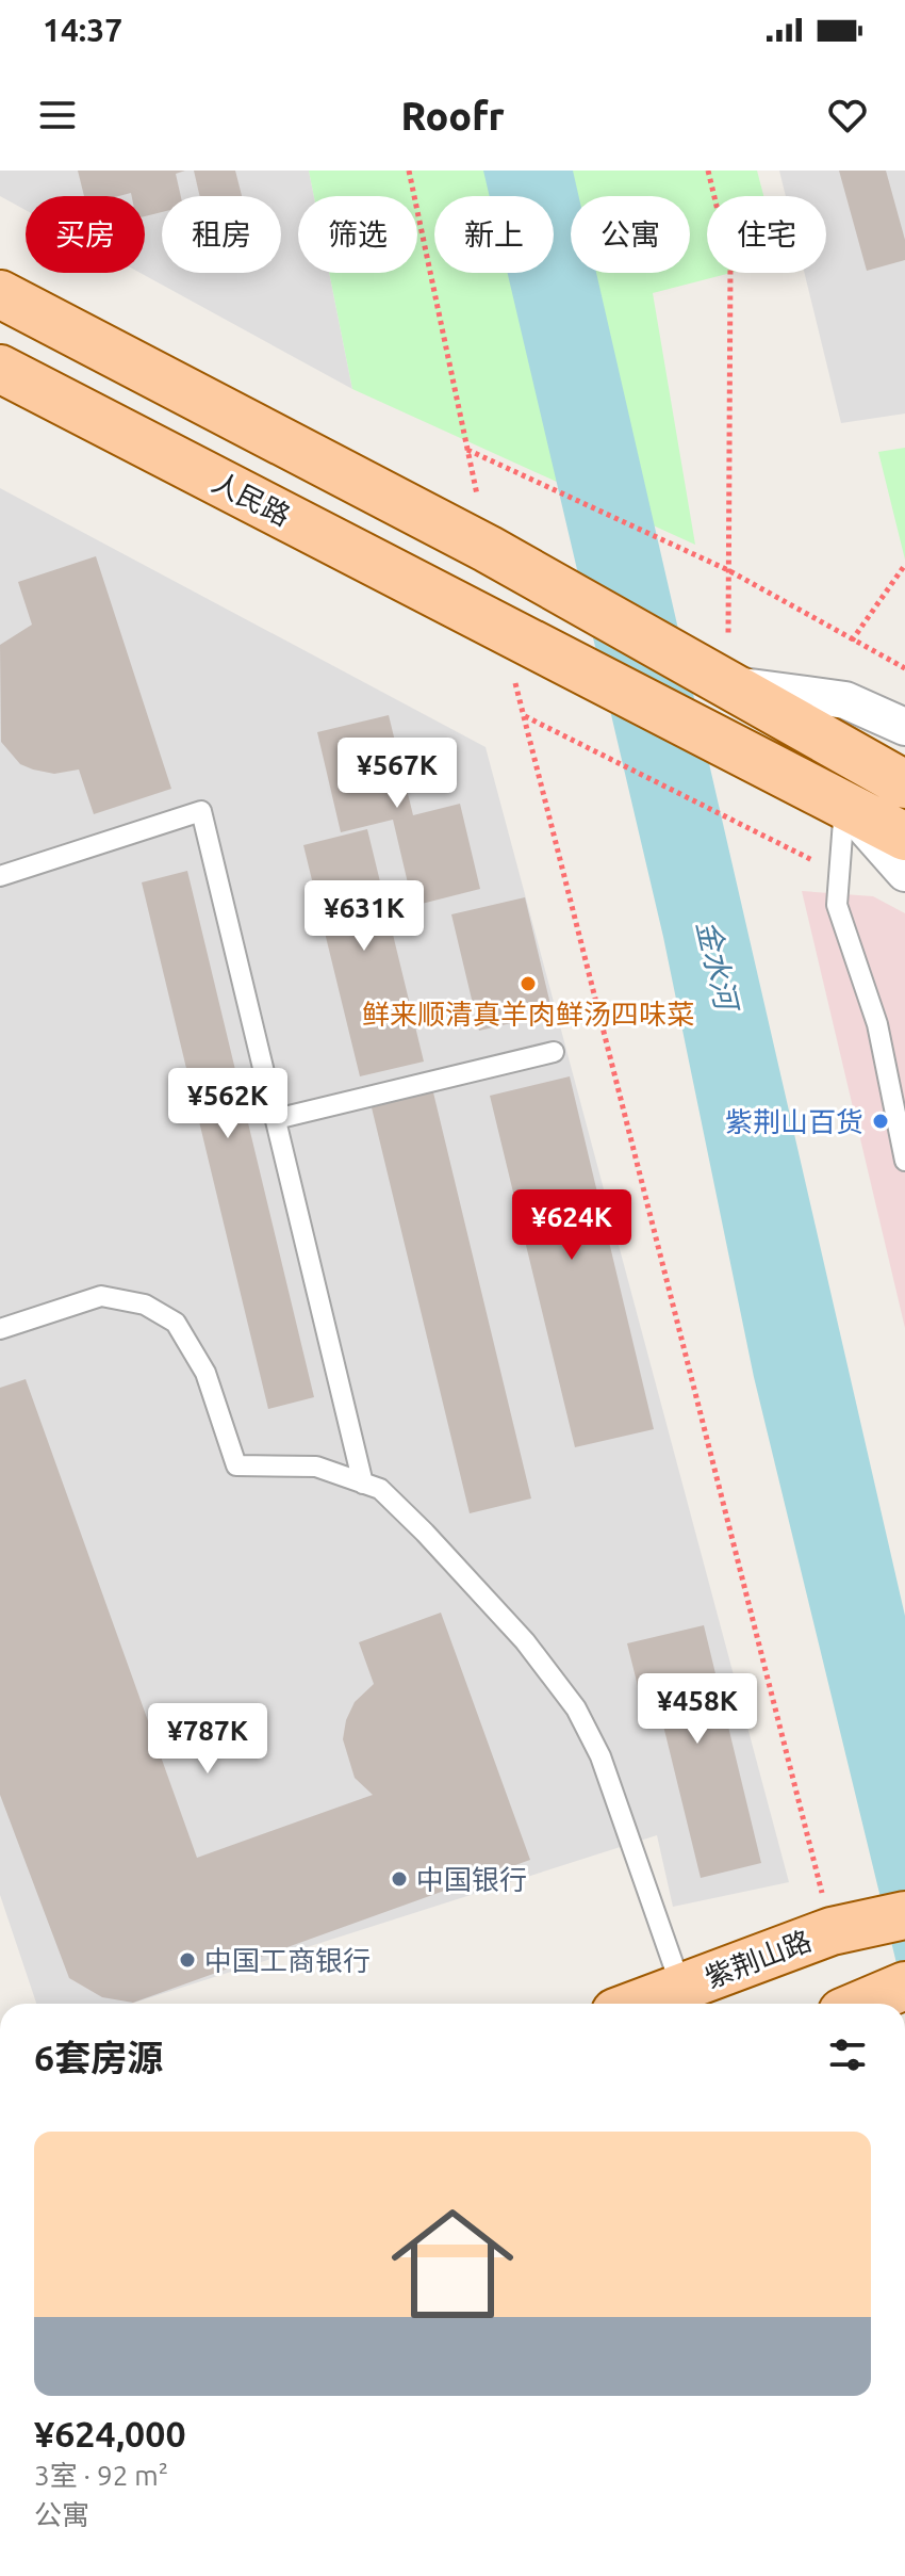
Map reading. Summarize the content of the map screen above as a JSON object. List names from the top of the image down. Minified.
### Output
{"streets":{"main road":["人民路","紫荆山路"]},"water":["金水河"],"places":["鲜来顺清真羊肉鲜汤四味菜","紫荆山百货","中国银行","中国工商银行"],"page":{"status":"14:37","header":"Roofr","chip":["买房","租房","筛选","新上","公寓","住宅"],"price":["¥567K","¥631K","¥562K","¥624K","¥458K","¥787K"],"heading":"6套房源","list":[{"name":"¥624,000","note":"3室 · 92 m² · 公寓"}]}}
